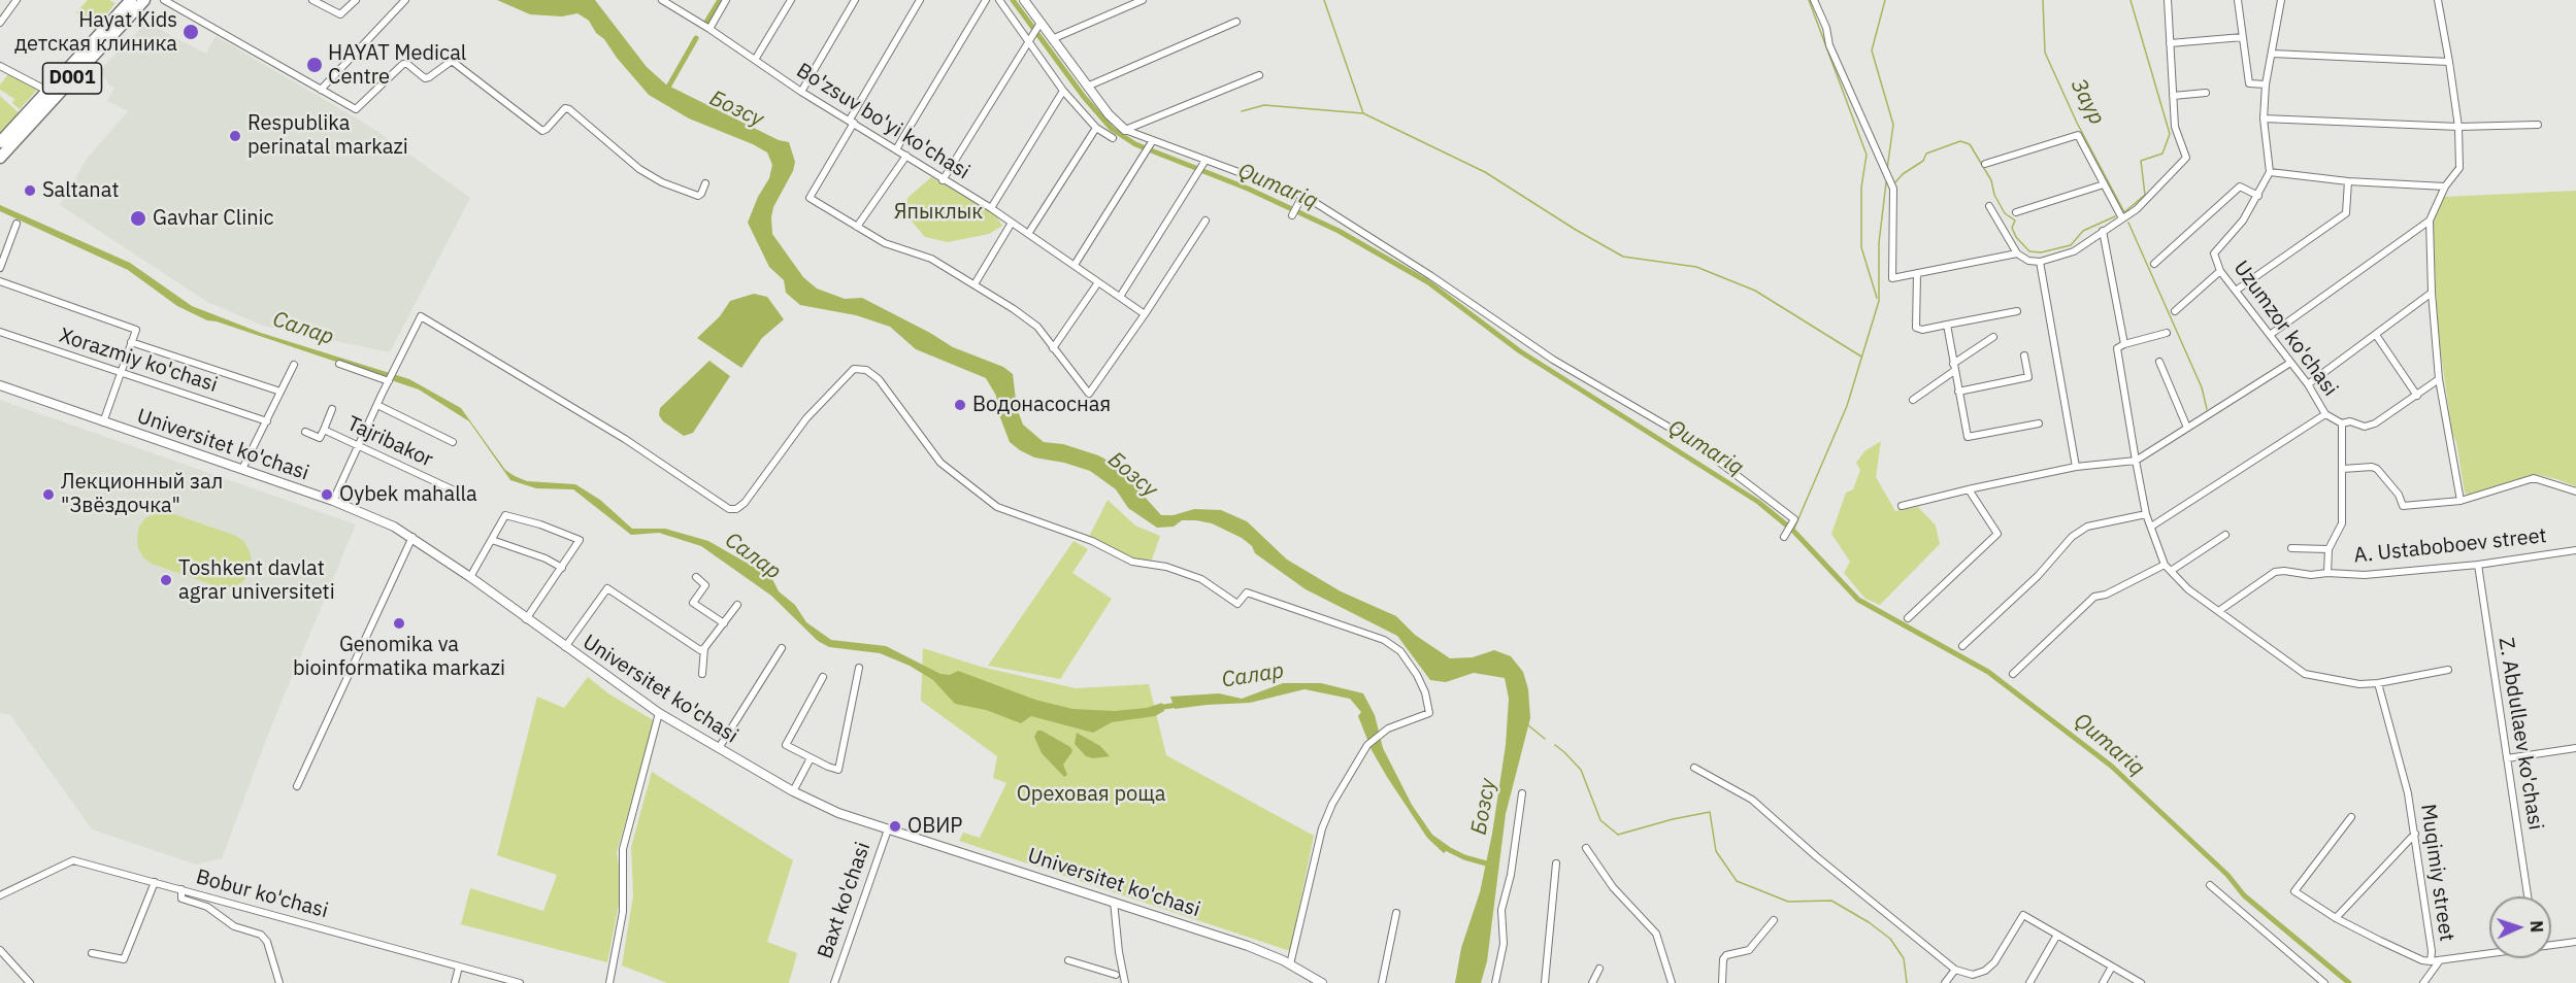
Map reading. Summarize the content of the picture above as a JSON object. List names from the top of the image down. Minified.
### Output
{"streets":{"highway":["D001"],"main road":["Universitet ko'chasi"],"street":["Bo'zsuv bo'yi ko'chasi","Uzumzor ko'chasi","Xorazmiy ko'chasi","Tajribakor","A. Ustaboboev street","Z. Abdullaev ko'chasi","Muqimiy street","Bobur ko'chasi","Baxt ko'chasi"]},"crossings":[["Uzumzor ko'chasi","A. Ustaboboev street"],["Universitet ko'chasi","Baxt ko'chasi"],["A. Ustaboboev street","Z. Abdullaev ko'chasi"]],"water":["Заур","Бозсу","Qumariq","Салар"],"parks":["Япыклык","Ореховая роща"],"places":["Hayat Kids детская клиника","HAYAT Medical Centre","Respublika perinatal markazi","Saltanat","Gavhar Clinic","Водонасосная","Лекционный зал \"Звёздочка\"","Oybek mahalla","Toshkent davlat agrar universiteti","Genomika va bioinformatika markazi","ОВИР"],"north":"right"}
